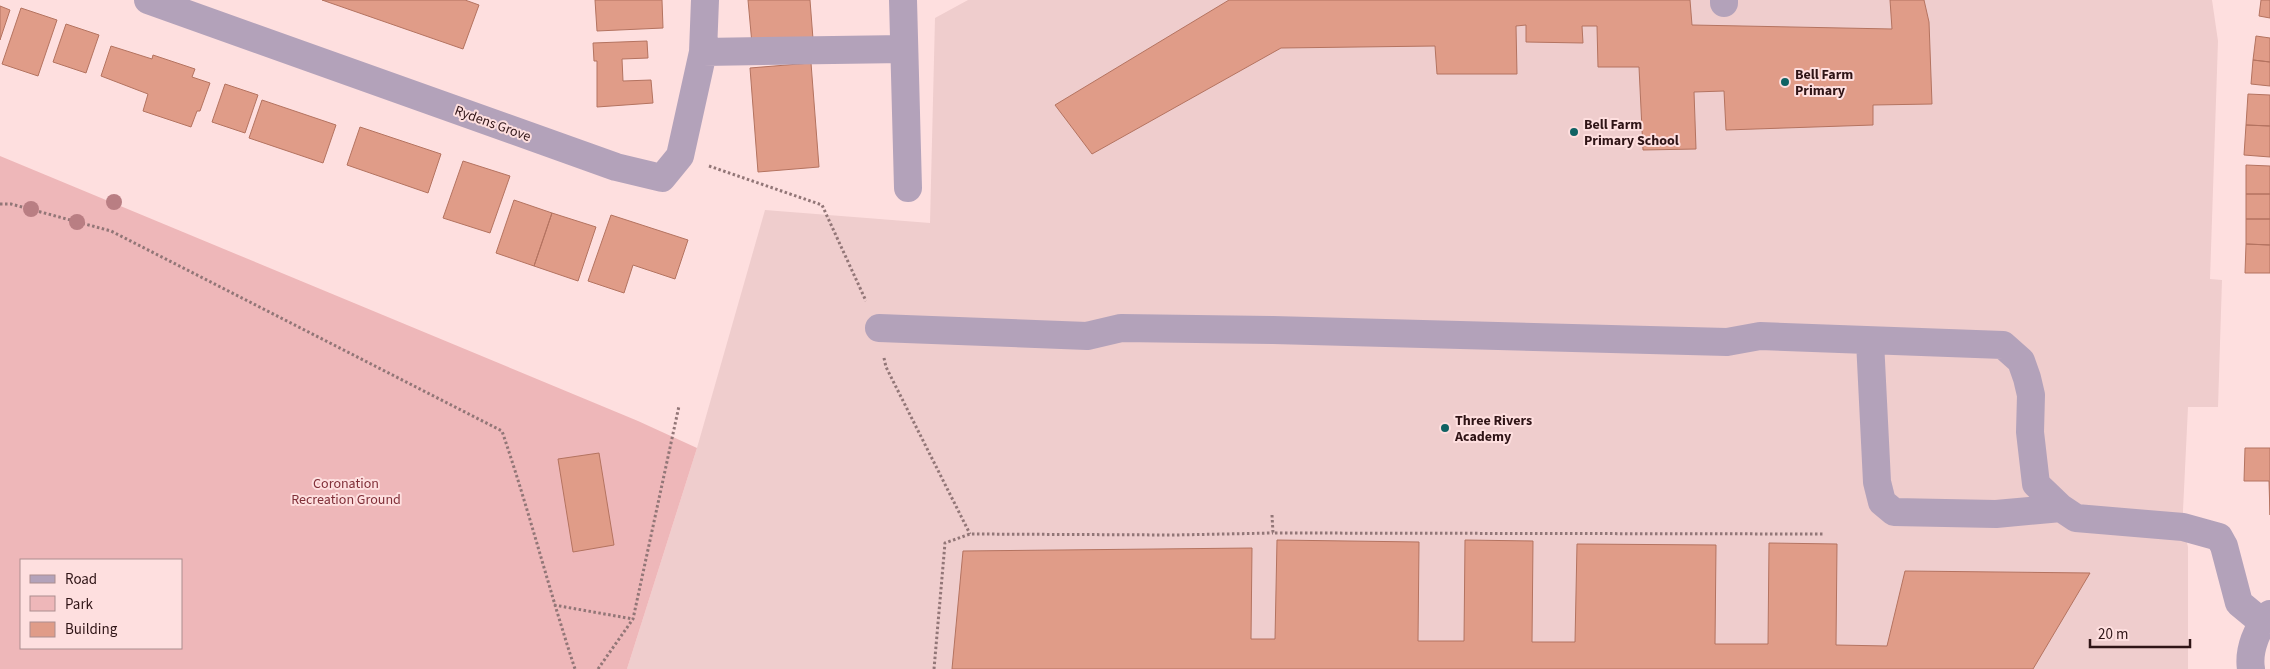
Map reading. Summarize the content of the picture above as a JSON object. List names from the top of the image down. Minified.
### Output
{"streets":{"street":["Rydens Grove"]},"parks":["Coronation Recreation Ground"],"places":["Bell Farm Primary","Bell Farm Primary School","Three Rivers Academy"],"legend":["Road","Park","Building"],"scale_bar":"20 m"}
